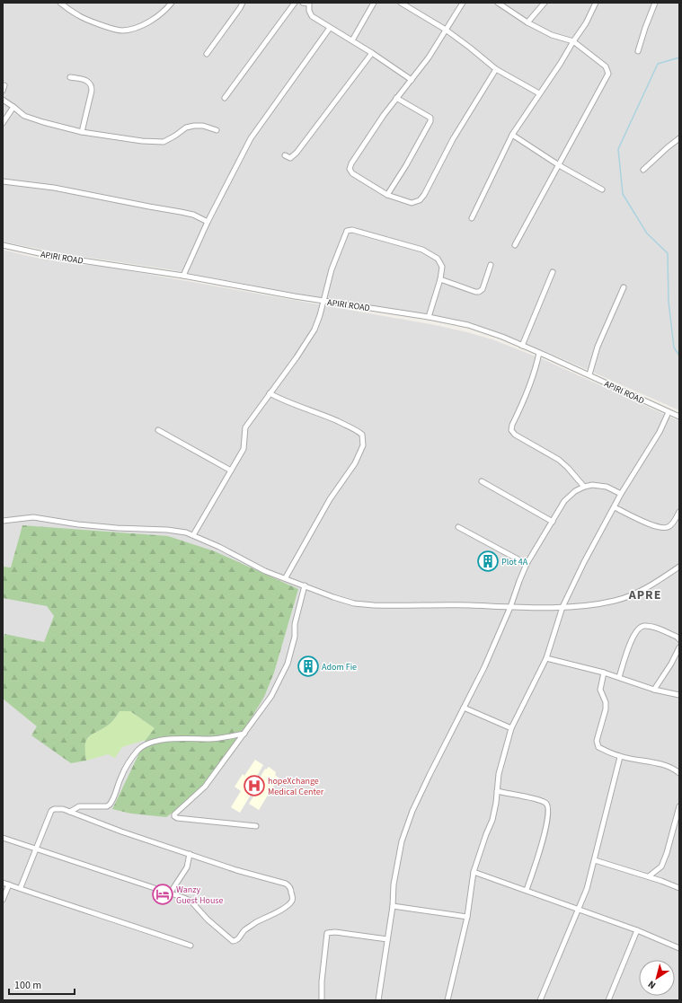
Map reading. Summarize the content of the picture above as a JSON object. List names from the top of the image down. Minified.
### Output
{"streets":{"street":["APIRI ROAD"]},"districts":["APRE"],"places":{"building":["Plot 4A","Adom Fie"],"hospital":["hopeXchange Medical Center"],"hotel":["Wanzy Guest House"]},"scale_bar":"100 m","north":"bottom left"}
